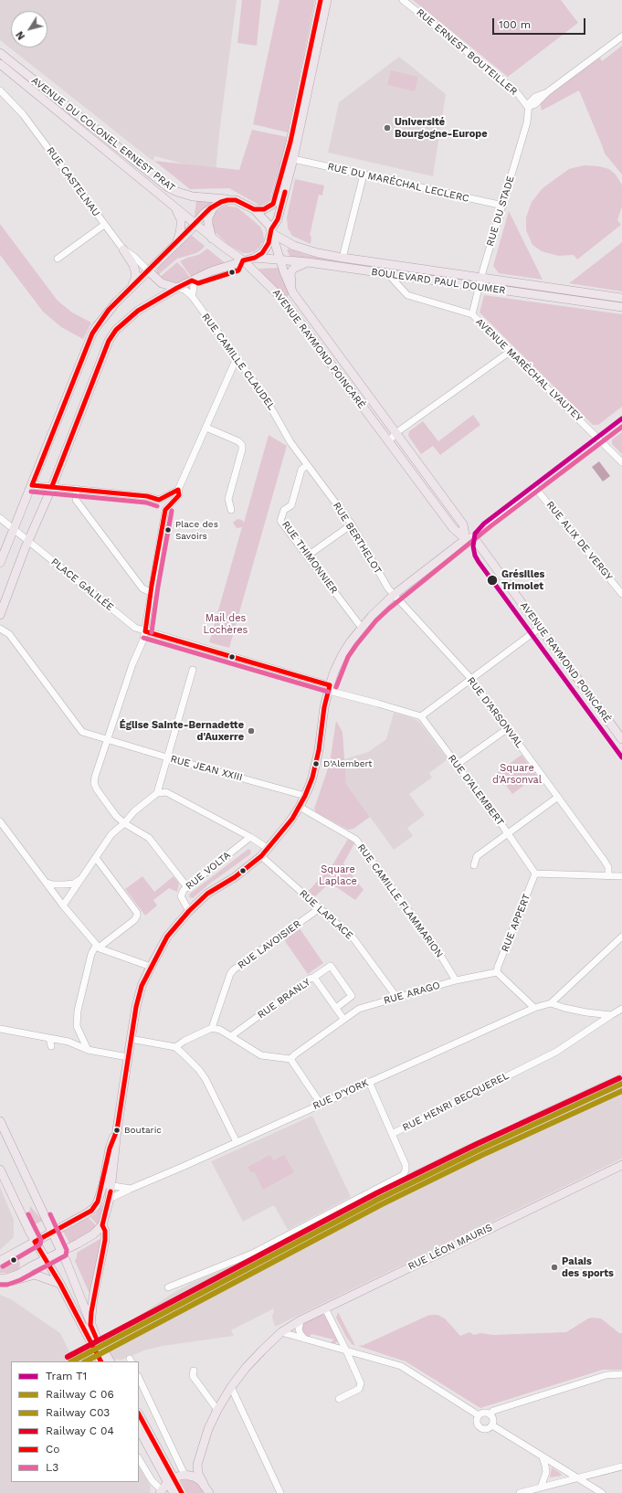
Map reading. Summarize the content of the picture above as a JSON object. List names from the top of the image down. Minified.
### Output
{"streets":{"main road":["AVENUE DU COLONEL ERNEST PRAT","BOULEVARD PAUL DOUMER","AVENUE RAYMOND POINCARÉ","RUE LÉON MAURIS"],"street":["RUE ERNEST BOUTEILLER","RUE CASTELNAU","RUE DU MARÉCHAL LECLERC","RUE DU STADE","RUE CAMILLE CLAUDEL","AVENUE MARÉCHAL LYAUTEY","RUE BERTHELOT","RUE ALIX DE VERGY","RUE THIMONNIER","PLACE GALILÉE","RUE D'ARSONVAL","RUE JEAN XXIII","RUE D'ALEMBERT","RUE VOLTA","RUE CAMILLE FLAMMARION","RUE LAPLACE","RUE APPERT","RUE LAVOISIER","RUE ARAGO","RUE BRANLY","RUE D'YORK","RUE HENRI BECQUEREL"]},"crossings":[["RUE ERNEST BOUTEILLER","RUE DU STADE"],["AVENUE DU COLONEL ERNEST PRAT","BOULEVARD PAUL DOUMER"],["AVENUE DU COLONEL ERNEST PRAT","AVENUE RAYMOND POINCARÉ"],["RUE DU MARÉCHAL LECLERC","RUE DU STADE"],["RUE DU STADE","BOULEVARD PAUL DOUMER"],["RUE DU STADE","AVENUE MARÉCHAL LYAUTEY"],["BOULEVARD PAUL DOUMER","AVENUE RAYMOND POINCARÉ"],["BOULEVARD PAUL DOUMER","AVENUE MARÉCHAL LYAUTEY"],["AVENUE RAYMOND POINCARÉ","RUE ALIX DE VERGY"],["RUE CAMILLE CLAUDEL","RUE BERTHELOT"],["RUE CAMILLE CLAUDEL","RUE THIMONNIER"],["RUE BERTHELOT","RUE THIMONNIER"],["RUE BERTHELOT","RUE D'ARSONVAL"],["RUE D'ALEMBERT","RUE APPERT"],["RUE CAMILLE FLAMMARION","RUE ARAGO"],["RUE LAPLACE","RUE LAVOISIER"],["RUE LAPLACE","RUE ARAGO"],["RUE APPERT","RUE ARAGO"],["RUE ARAGO","RUE BRANLY"]],"parks":["Mail des Lochères","Square d'Arsonval","Square Laplace"],"places":["Université Bourgogne-Europe","Place des Savoirs","Grésilles Trimolet","Église Sainte-Bernadette d'Auxerre","D'Alembert","Boutaric","Palais des sports"],"lines":["transit line Co","tram line T1","transit line L3","rail line C03"],"legend":["Tram T1","Railway C 06","Railway C03","Railway C 04","Co","L3"],"scale_bar":"100 m","north":"bottom left"}
